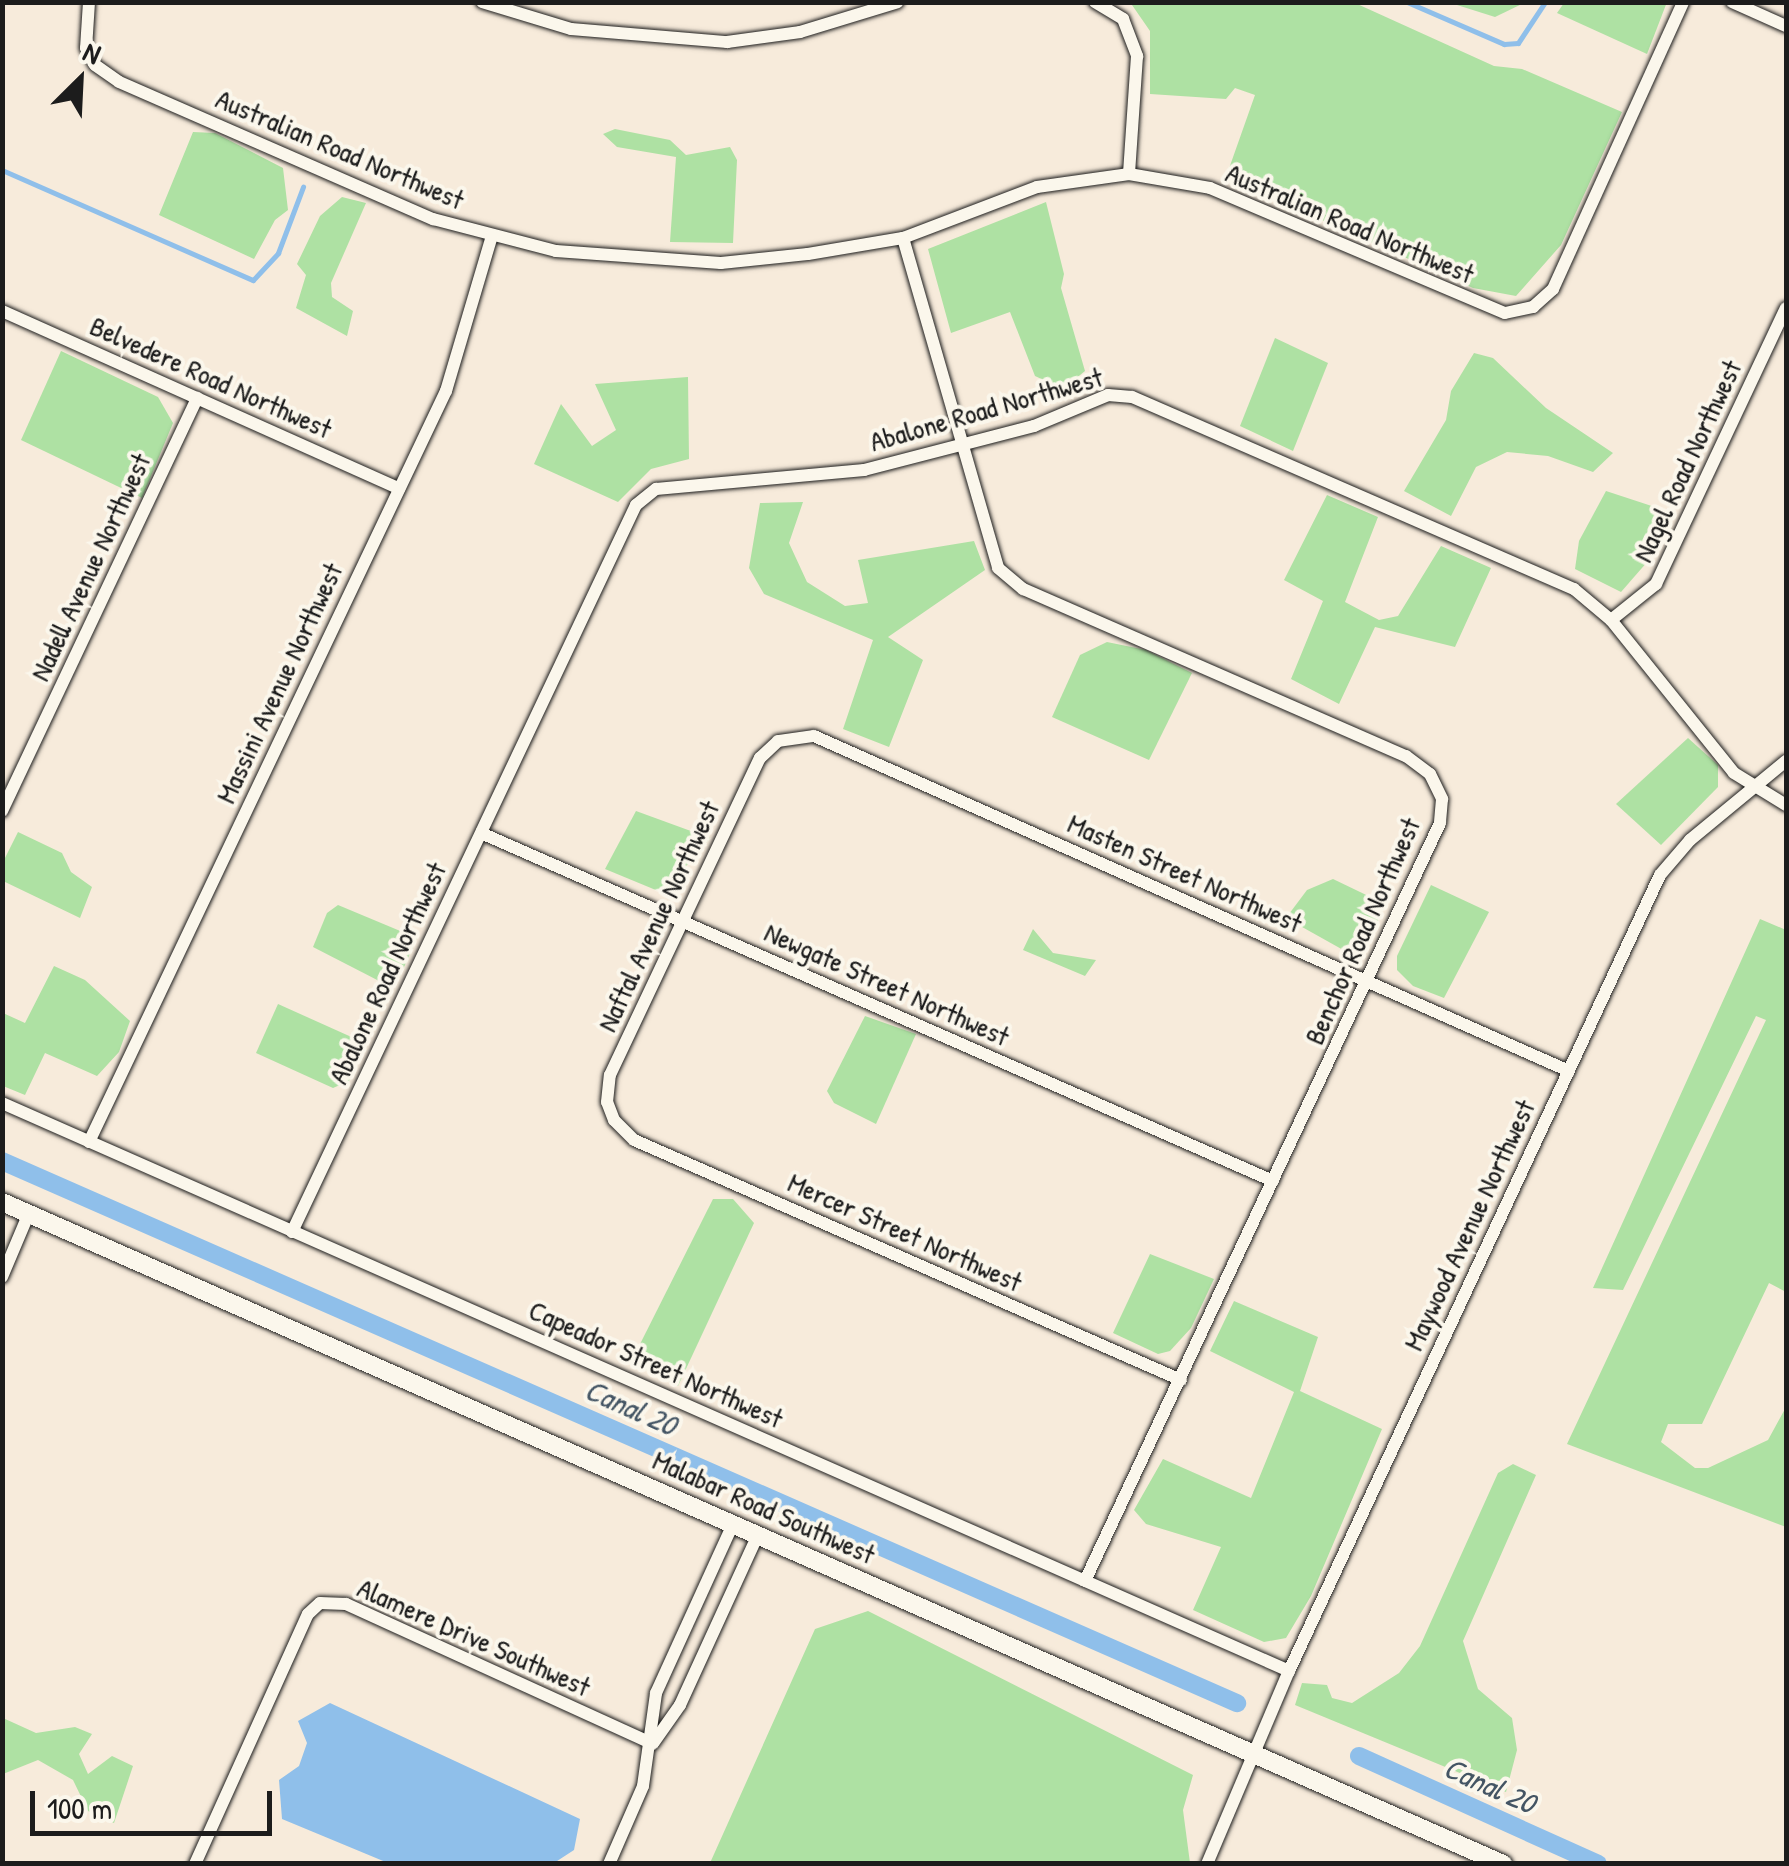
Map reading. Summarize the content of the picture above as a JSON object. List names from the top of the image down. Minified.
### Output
{"streets":{"main road":["Malabar Road Southwest"],"street":["Australian Road Northwest","Belvedere Road Northwest","Abalone Road Northwest","Nagel Road Northwest","Nadell Avenue Northwest","Massini Avenue Northwest","Masten Street Northwest","Naftal Avenue Northwest","Benchor Road Northwest","Newgate Street Northwest","Maywood Avenue Northwest","Mercer Street Northwest","Capeador Street Northwest","Alamere Drive Southwest"]},"crossings":[["Australian Road Northwest","Massini Avenue Northwest"],["Australian Road Northwest","Benchor Road Northwest"],["Belvedere Road Northwest","Nadell Avenue Northwest"],["Belvedere Road Northwest","Massini Avenue Northwest"],["Abalone Road Northwest","Nagel Road Northwest"],["Abalone Road Northwest","Benchor Road Northwest"],["Abalone Road Northwest","Newgate Street Northwest"],["Abalone Road Northwest","Maywood Avenue Northwest"],["Abalone Road Northwest","Capeador Street Northwest"],["Massini Avenue Northwest","Capeador Street Northwest"],["Masten Street Northwest","Naftal Avenue Northwest"],["Masten Street Northwest","Benchor Road Northwest"],["Masten Street Northwest","Maywood Avenue Northwest"],["Naftal Avenue Northwest","Newgate Street Northwest"],["Naftal Avenue Northwest","Mercer Street Northwest"],["Benchor Road Northwest","Newgate Street Northwest"],["Benchor Road Northwest","Mercer Street Northwest"],["Benchor Road Northwest","Capeador Street Northwest"],["Maywood Avenue Northwest","Capeador Street Northwest"],["Maywood Avenue Northwest","Malabar Road Southwest"]],"water":["Canal 20"],"scale_bar":"100 m","north":"top right"}
